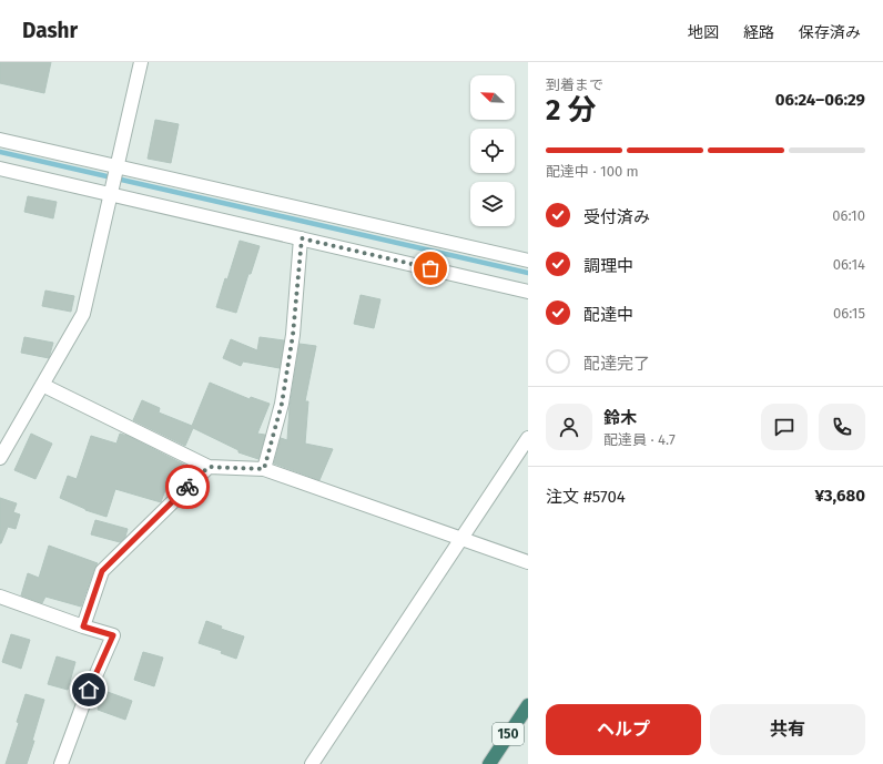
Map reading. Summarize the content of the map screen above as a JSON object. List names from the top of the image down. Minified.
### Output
{"streets":{"highway":["150"]},"north":"top left","page":{"header":"Dashr","nav":["地図","経路","保存済み"],"heading":["2 分","到着まで","06:24–06:29"],"panel":["鈴木","配達員 · 4.7","注文 #5704","¥3,680"],"bar":"配達中 · 100 m","list":[["受付済み","06:10"],["調理中","06:14"],["配達中","06:15"],"配達完了"],"buttons":["ヘルプ","共有"]}}
